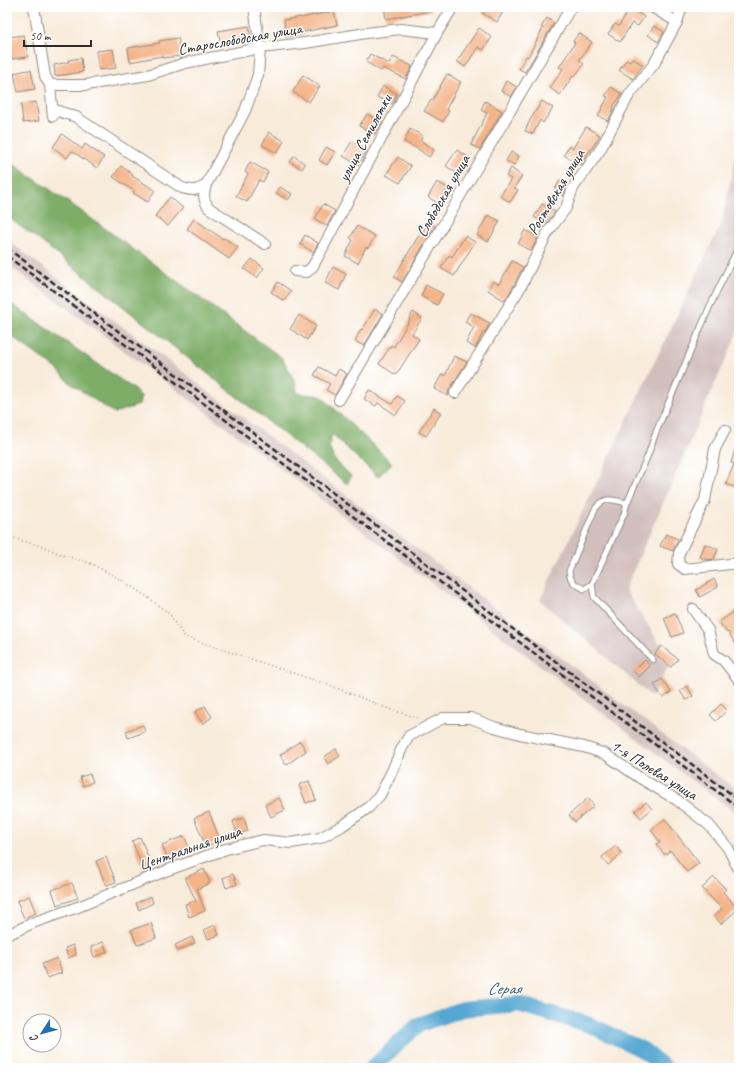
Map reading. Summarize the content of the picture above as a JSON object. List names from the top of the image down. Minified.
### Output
{"streets":{"street":["Старослободская улица","улица Семилетки","Ростовская улица","Слободская улица","1-я Полевая улица","Центральная улица"]},"crossings":[["Старослободская улица","улица Семилетки"],["1-я Полевая улица","Центральная улица"]],"water":["Серая"],"scale_bar":"50 m","north":"bottom left"}
